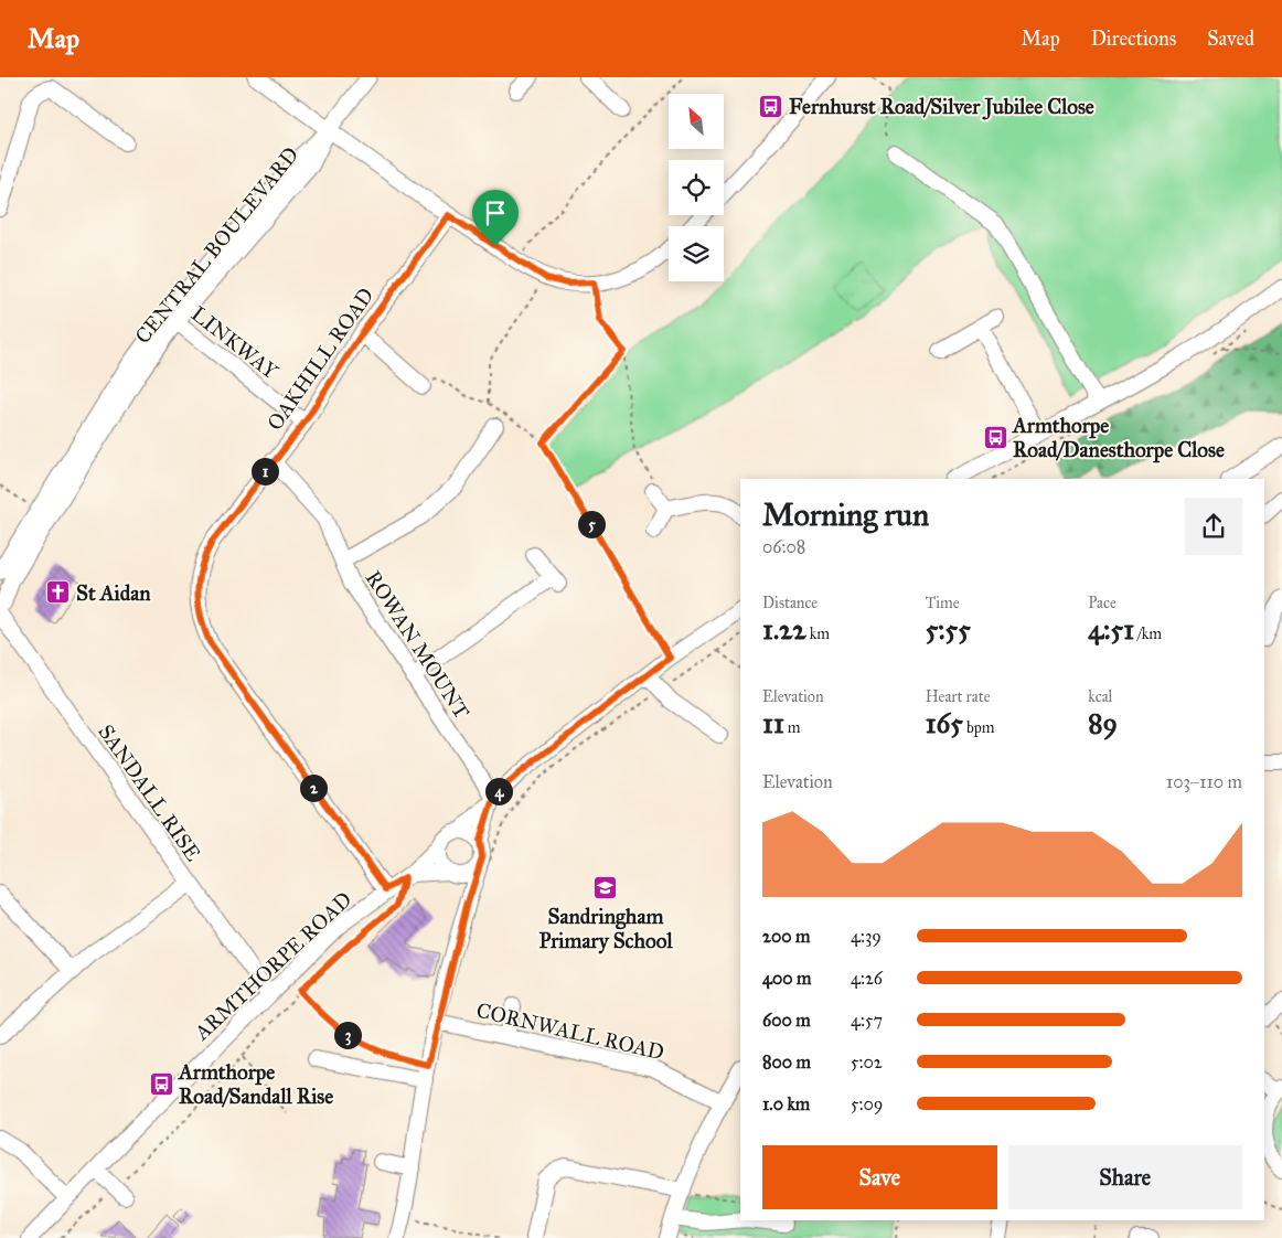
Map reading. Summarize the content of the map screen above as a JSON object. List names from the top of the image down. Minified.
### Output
{"streets":{"street":["CENTRAL BOULEVARD","LINKWAY","OAKHILL ROAD","ROWAN MOUNT","SANDALL RISE","ARMTHORPE ROAD","CORNWALL ROAD"]},"crossings":[["CENTRAL BOULEVARD","LINKWAY"],["CENTRAL BOULEVARD","SANDALL RISE"],["LINKWAY","OAKHILL ROAD"],["OAKHILL ROAD","ROWAN MOUNT"],["OAKHILL ROAD","ARMTHORPE ROAD"],["SANDALL RISE","ARMTHORPE ROAD"]],"places":{"bus stop":["Fernhurst Road/Silver Jubilee Close","Armthorpe Road/Danesthorpe Close","Armthorpe Road/Sandall Rise"],"church":["St Aidan"],"school or university":["Sandringham Primary School"]},"north":"top left","page":{"header":"Map","nav":["Map","Directions","Saved"],"pins":["1","5","2","4","3"],"heading":["Morning run","06:08"],"stats":[["Distance","1.22 km"],["Time","5:55"],["Pace","4:51 /km"],["Elevation","11 m"],["Heart rate","165 bpm"],["kcal","89"]],"chart":["Elevation","103–110 m"],"list":[{"name":"200 m","note":"4:39"},{"name":"400 m","note":"4:26"},{"name":"600 m","note":"4:57"},{"name":"800 m","note":"5:02"},{"name":"1.0 km","note":"5:09"}],"buttons":["Save","Share"]}}
